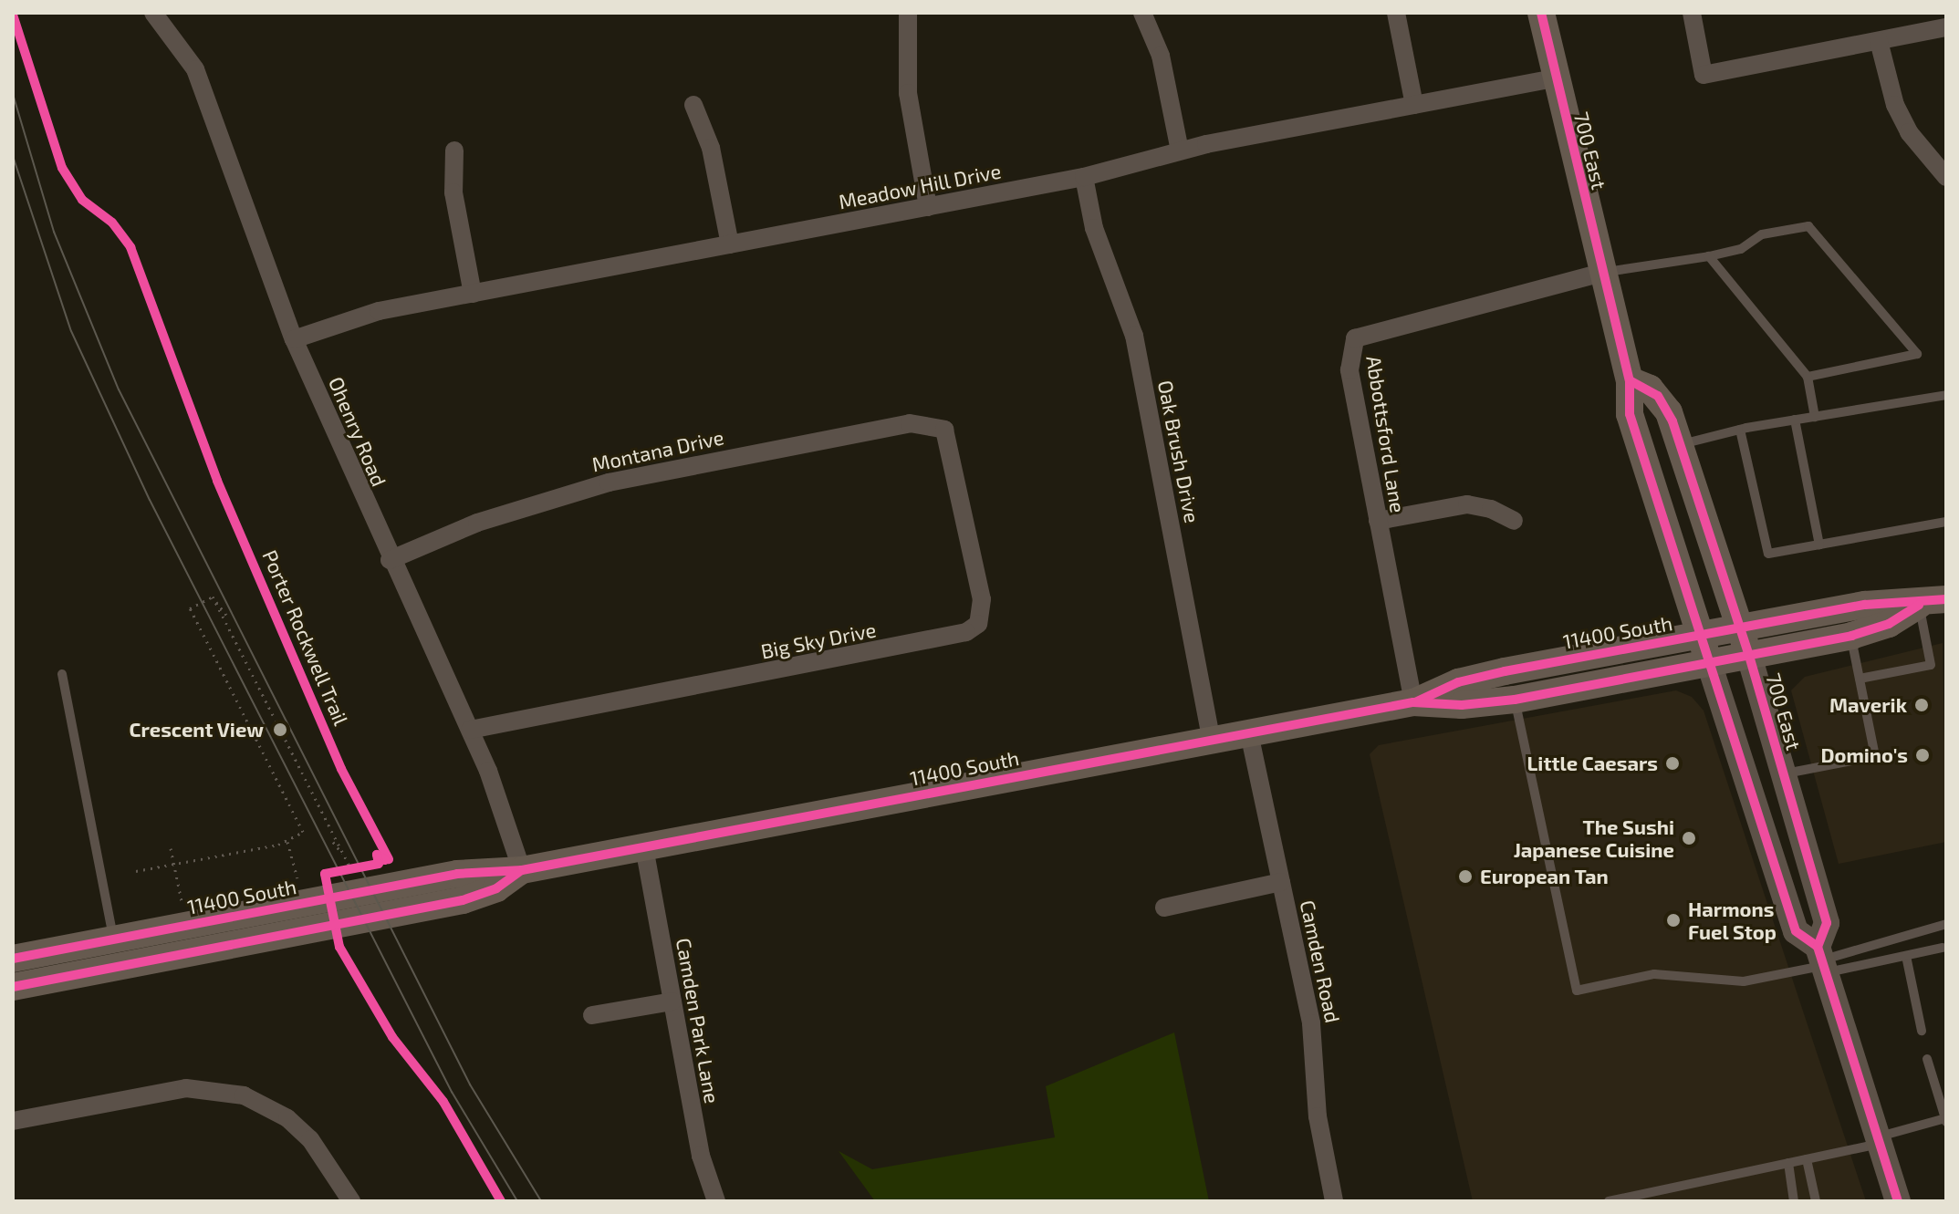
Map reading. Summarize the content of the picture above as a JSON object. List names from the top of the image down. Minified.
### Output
{"streets":{"main road":["700 East","11400 South"],"street":["Meadow Hill Drive","Ohenry Road","Abbottsford Lane","Montana Drive","Oak Brush Drive","Big Sky Drive","Camden Road","Camden Park Lane"],"cycle path":["Porter Rockwell Trail"]},"crossings":[["700 East","Meadow Hill Drive"],["700 East","Abbottsford Lane"],["700 East","11400 South"],["Meadow Hill Drive","Ohenry Road"],["Meadow Hill Drive","Oak Brush Drive"],["Ohenry Road","Montana Drive"],["Ohenry Road","11400 South"],["Ohenry Road","Big Sky Drive"],["Abbottsford Lane","11400 South"],["Montana Drive","Big Sky Drive"],["Oak Brush Drive","11400 South"],["11400 South","Camden Road"],["11400 South","Camden Park Lane"]],"places":["Maverik","Crescent View","Domino's","Little Caesars","The Sushi Japanese Cuisine","European Tan","Harmons Fuel Stop"]}
